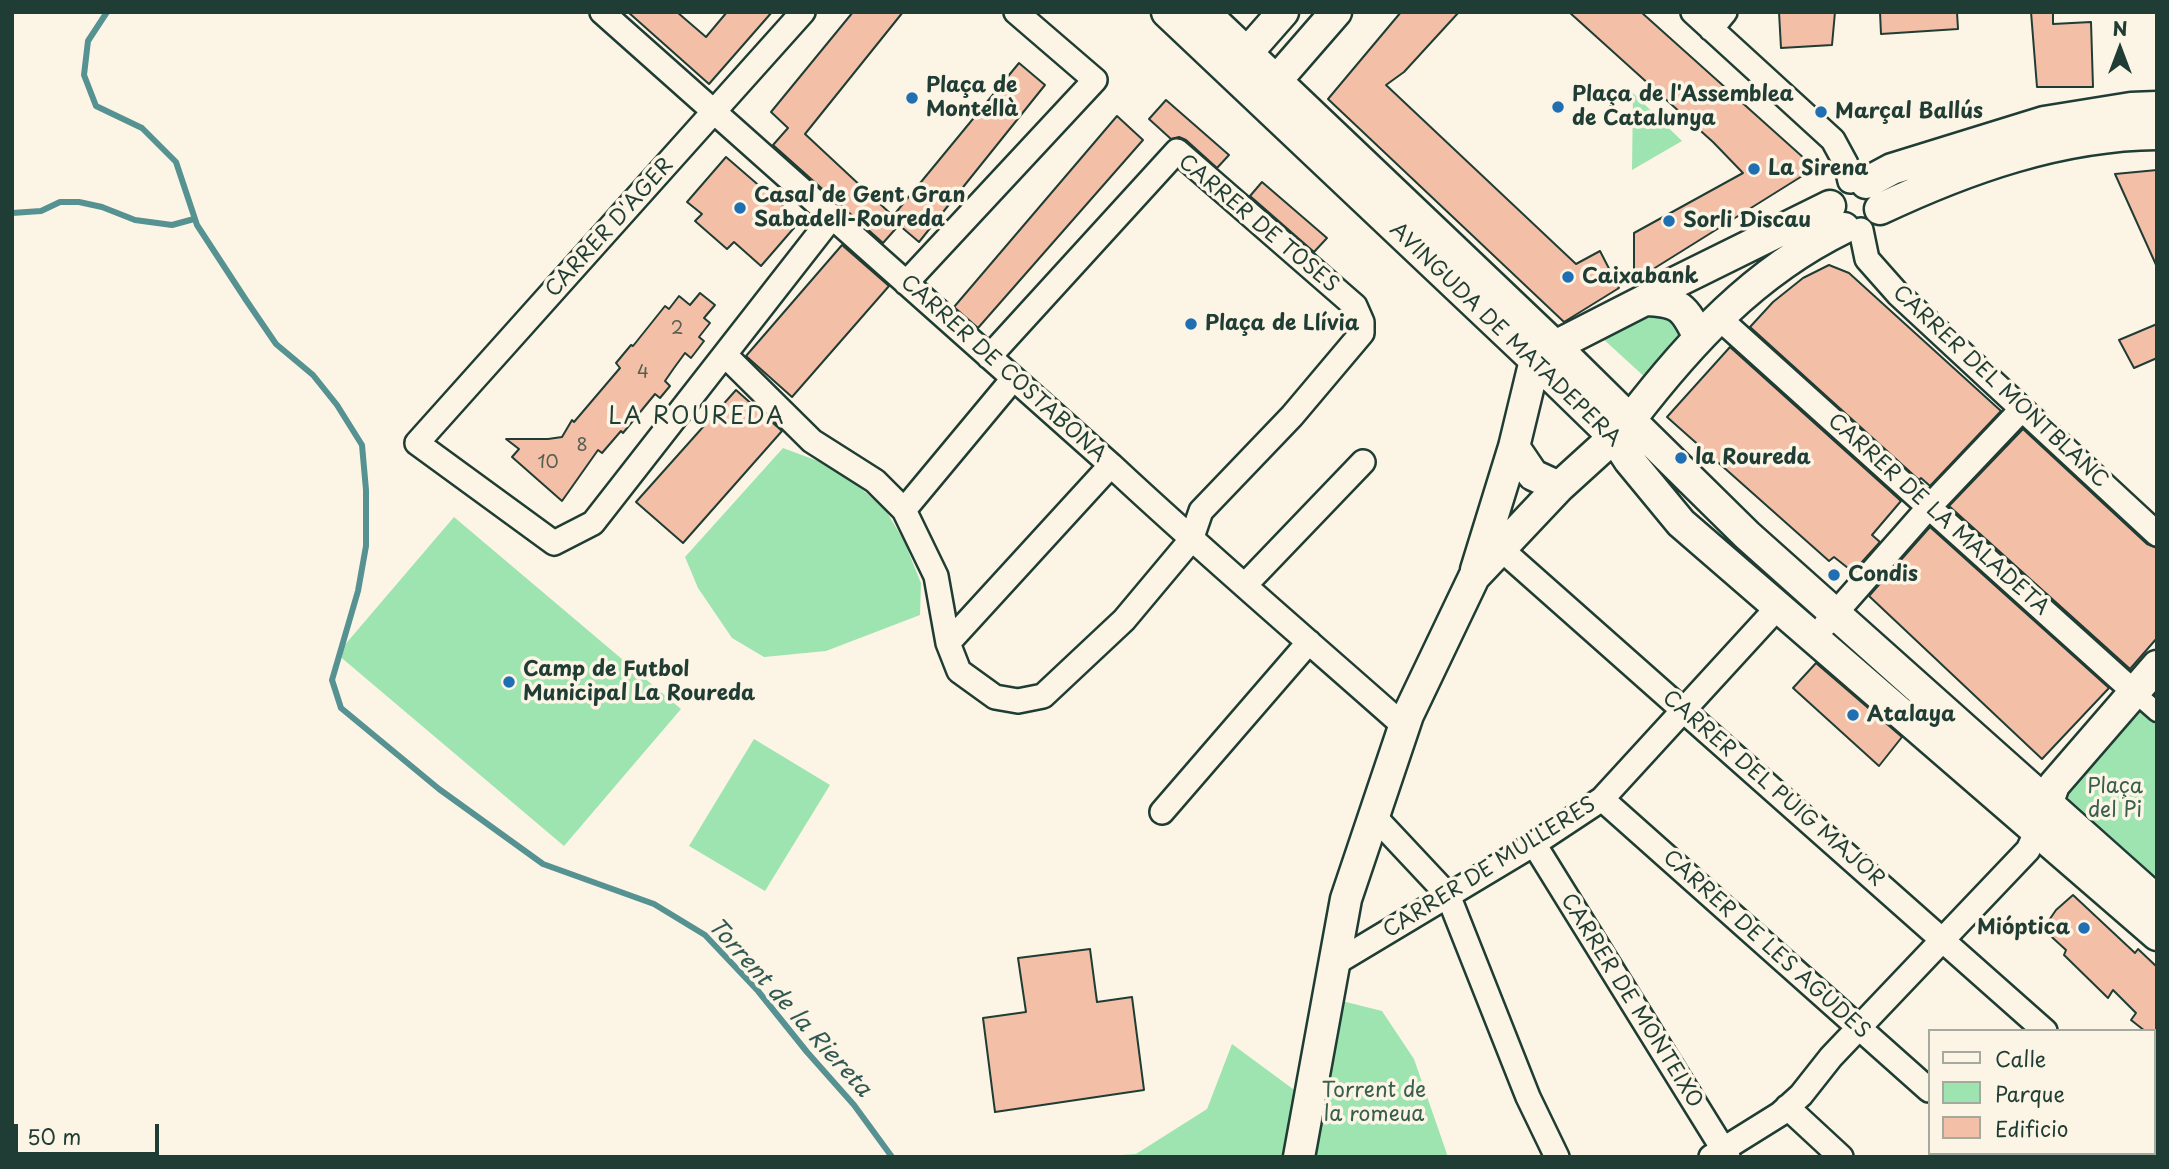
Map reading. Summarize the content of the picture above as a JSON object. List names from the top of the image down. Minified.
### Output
{"streets":{"street":["CARRER DE TOSES","CARRER D'AGER","AVINGUDA DE MATADEPERA","CARRER DE COSTABONA","CARRER DEL MONTBLANC","CARRER DE LA MALADETA","CARRER DEL PUIG MAJOR","CARRER DE MULLERES","CARRER DE LES AGUDES","CARRER DE MONTEIXO"]},"crossings":[["CARRER DE TOSES","CARRER D'AGER"],["CARRER DE TOSES","CARRER DE COSTABONA"],["CARRER D'AGER","CARRER DE COSTABONA"],["AVINGUDA DE MATADEPERA","CARRER DE MULLERES"],["CARRER DEL PUIG MAJOR","CARRER DE MULLERES"],["CARRER DE MULLERES","CARRER DE LES AGUDES"],["CARRER DE MULLERES","CARRER DE MONTEIXO"]],"districts":["LA ROUREDA"],"water":["Torrent de la Riereta"],"parks":["Plaça del Pi","Torrent de la romeua"],"places":["Plaça de Montellà","Plaça de l'Assemblea de Catalunya","Marçal Ballús","La Sirena","Casal de Gent Gran Sabadell-Roureda","Sorli Discau","Caixabank","Plaça de Llívia","la Roureda","Condis","Camp de Futbol Municipal La Roureda","Atalaya","Mióptica"],"house_numbers":["2","4","8","10"],"legend":["Calle","Parque","Edificio"],"scale_bar":"50 m","north":"top"}
